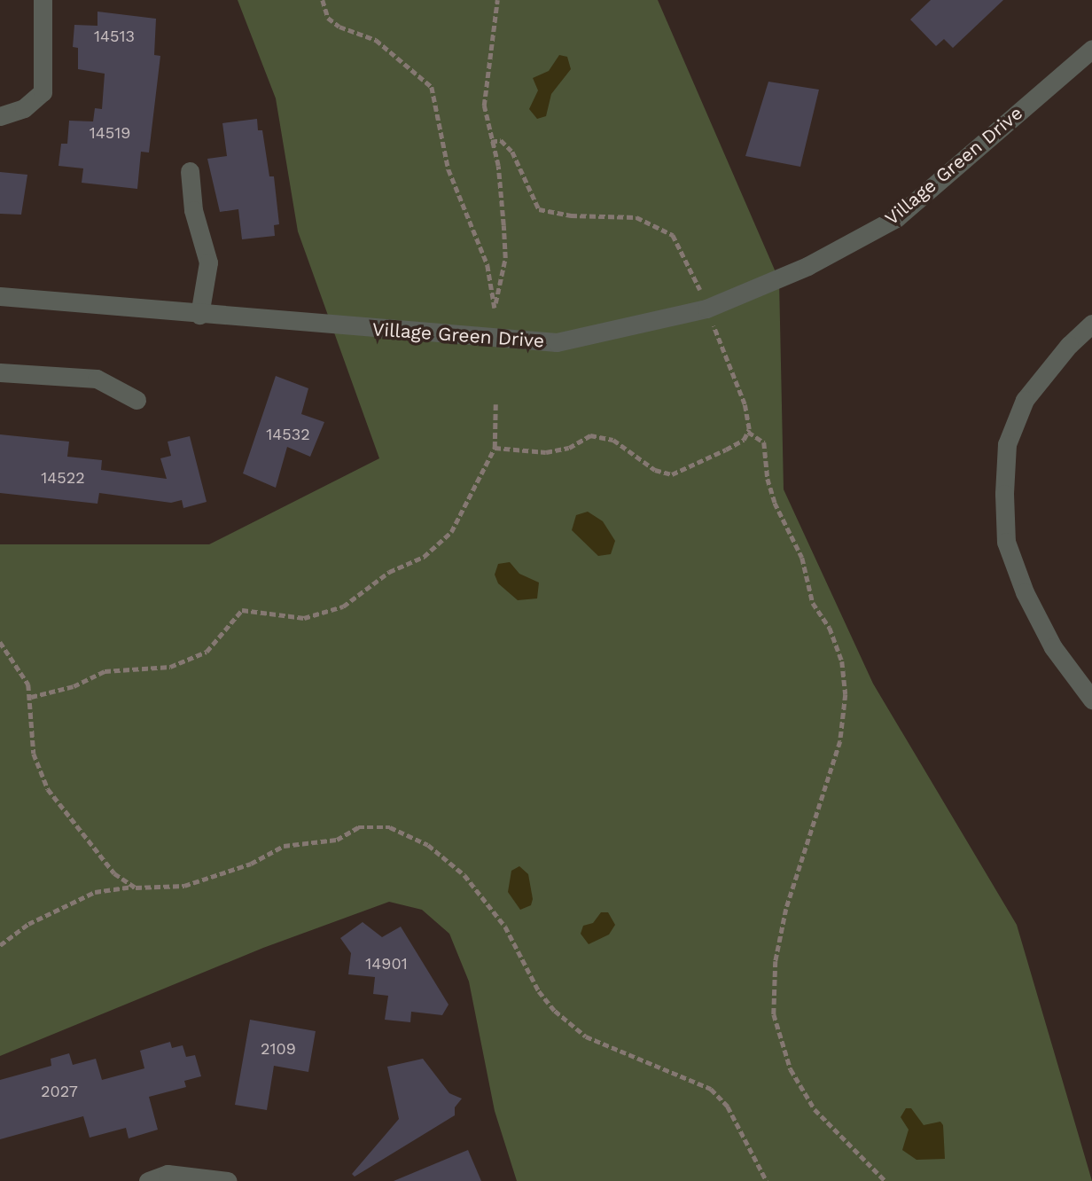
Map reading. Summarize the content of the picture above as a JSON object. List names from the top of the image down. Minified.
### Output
{"streets":{"street":["Village Green Drive"]},"house_numbers":["14513","14519","14532","14522","14901","2109","2027"]}
